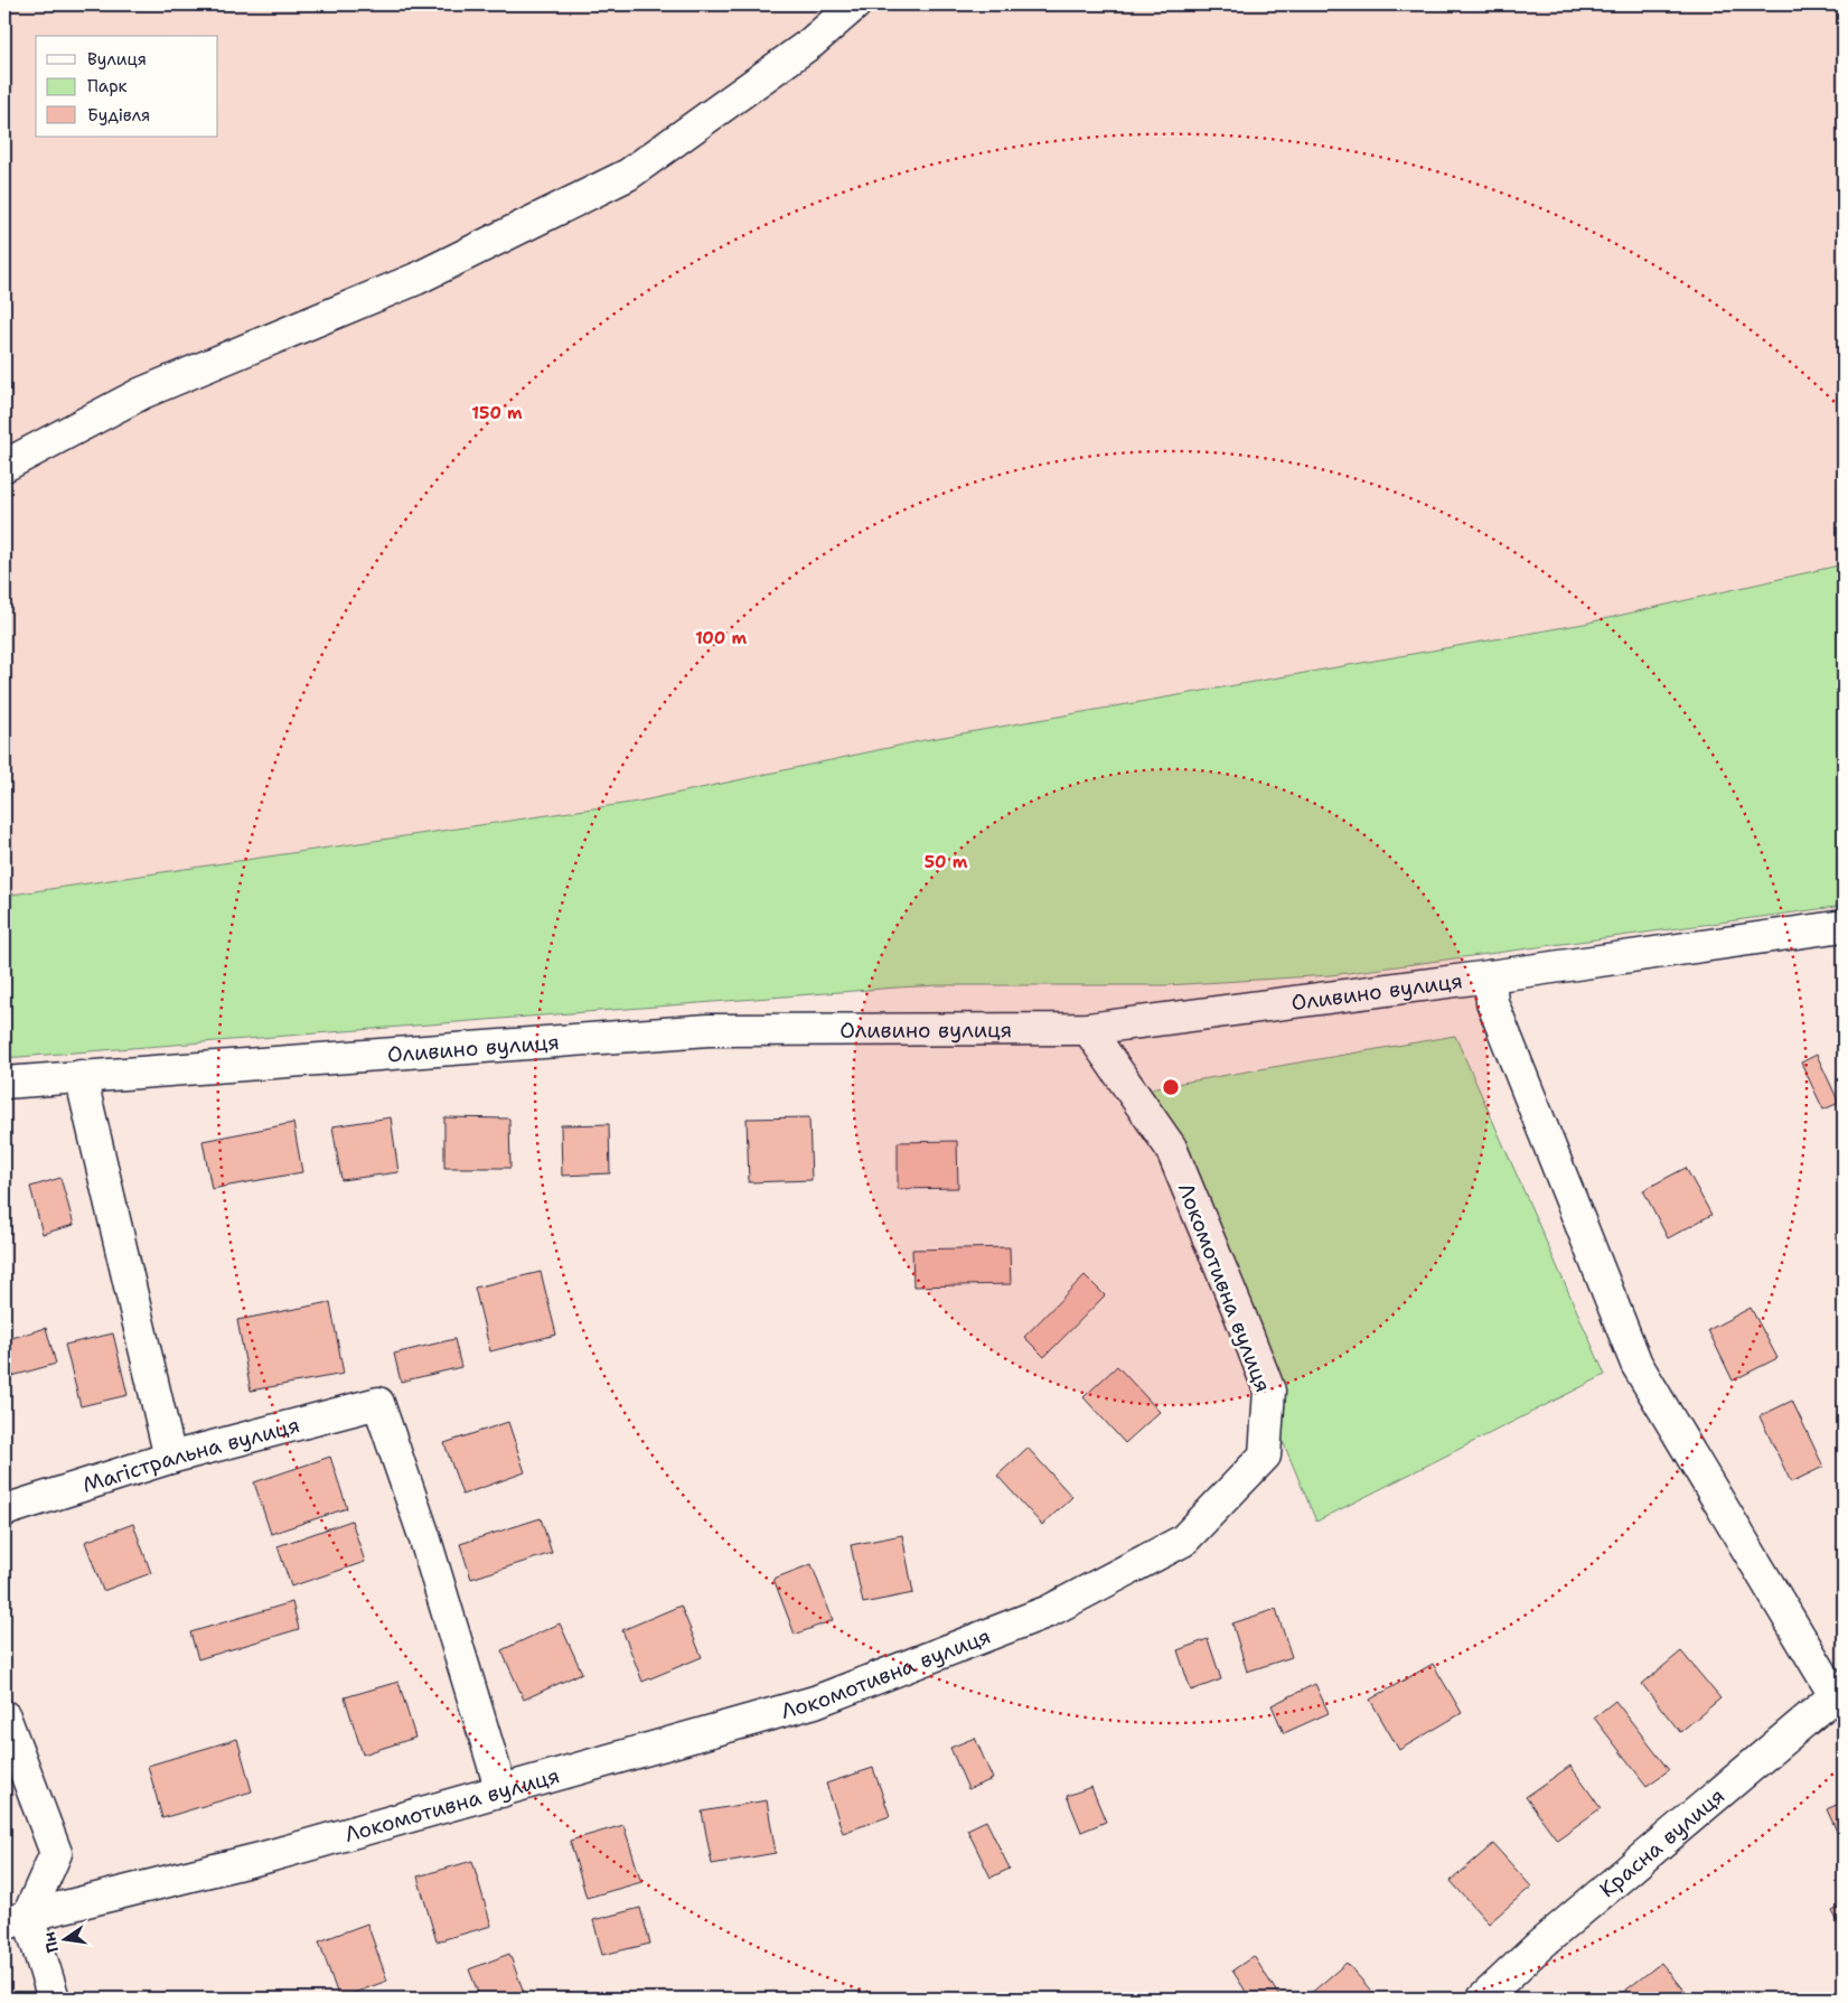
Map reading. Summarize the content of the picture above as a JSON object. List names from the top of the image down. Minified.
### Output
{"streets":{"street":["Оливино вулиця","Локомотивна вулиця","Магістральна вулиця","Красна вулиця"]},"crossings":[["Оливино вулиця","Локомотивна вулиця"],["Локомотивна вулиця","Магістральна вулиця"]],"legend":["Вулиця","Парк","Будівля"],"north":"left","rings":["150 m","100 m","50 m"]}
